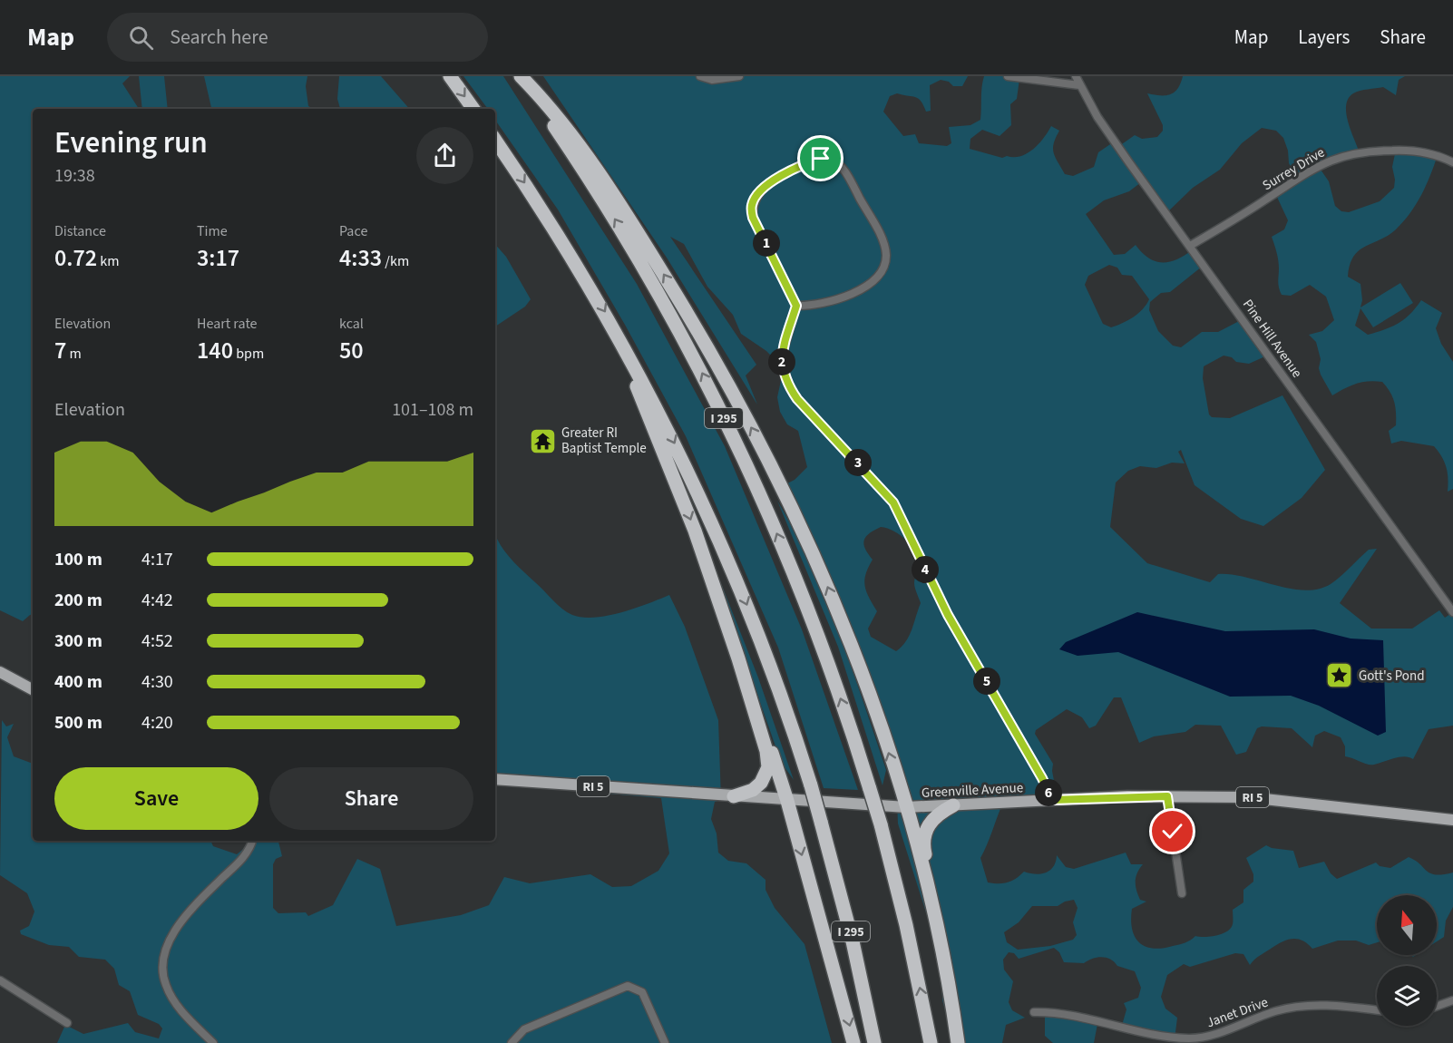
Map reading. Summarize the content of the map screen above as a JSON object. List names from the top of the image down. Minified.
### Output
{"streets":{"highway":["I 295"],"main road":["RI 5","Greenville Avenue"],"street":["Surrey Drive","Pine Hill Avenue","Janet Drive"]},"crossings":[["Surrey Drive","Pine Hill Avenue"]],"places":{"temple":["Greater RI Baptist Temple"],"place":["Gott's Pond"]},"north":"top","page":{"header":"Map","search":"Search here","nav":["Map","Layers","Share"],"heading":["Evening run","19:38"],"stats":[["Distance","0.72 km"],["Time","3:17"],["Pace","4:33 /km"],["Elevation","7 m"],["Heart rate","140 bpm"],["kcal","50"]],"pins":["1","2","3","4","5","6"],"chart":["Elevation","101–108 m"],"list":[{"name":"100 m","note":"4:17"},{"name":"200 m","note":"4:42"},{"name":"300 m","note":"4:52"},{"name":"400 m","note":"4:30"},{"name":"500 m","note":"4:20"}],"buttons":["Save","Share"]}}
